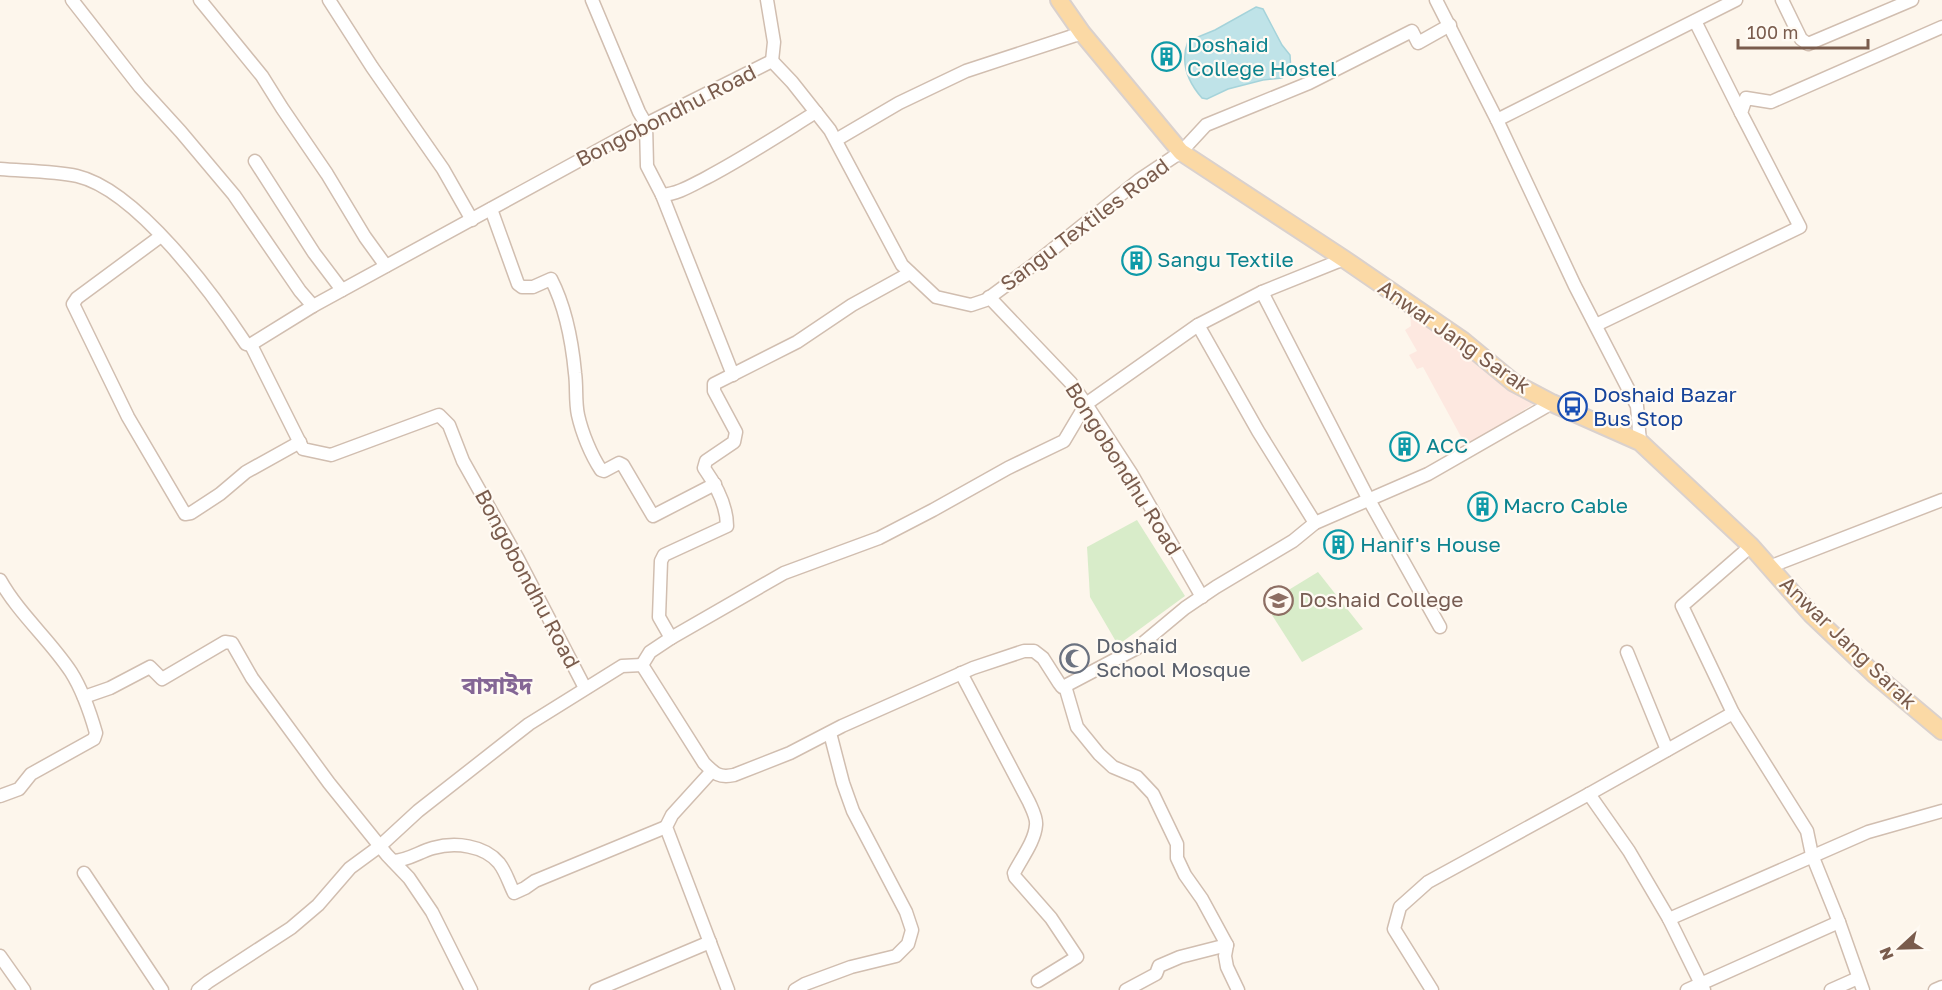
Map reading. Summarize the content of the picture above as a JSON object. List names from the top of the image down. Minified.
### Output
{"streets":{"main road":["Anwar Jang Sarak"],"street":["Bongobondhu Road","Sangu Textiles Road"]},"crossings":[["Bongobondhu Road","Sangu Textiles Road"],["Sangu Textiles Road","Anwar Jang Sarak"]],"districts":["বাসাইদ"],"places":{"building":["Doshaid College Hostel","Sangu Textile","ACC","Macro Cable","Hanif's House"],"bus stop":["Doshaid Bazar Bus Stop"],"school or university":["Doshaid College"],"mosque":["Doshaid School Mosque"]},"scale_bar":"100 m","north":"left"}
